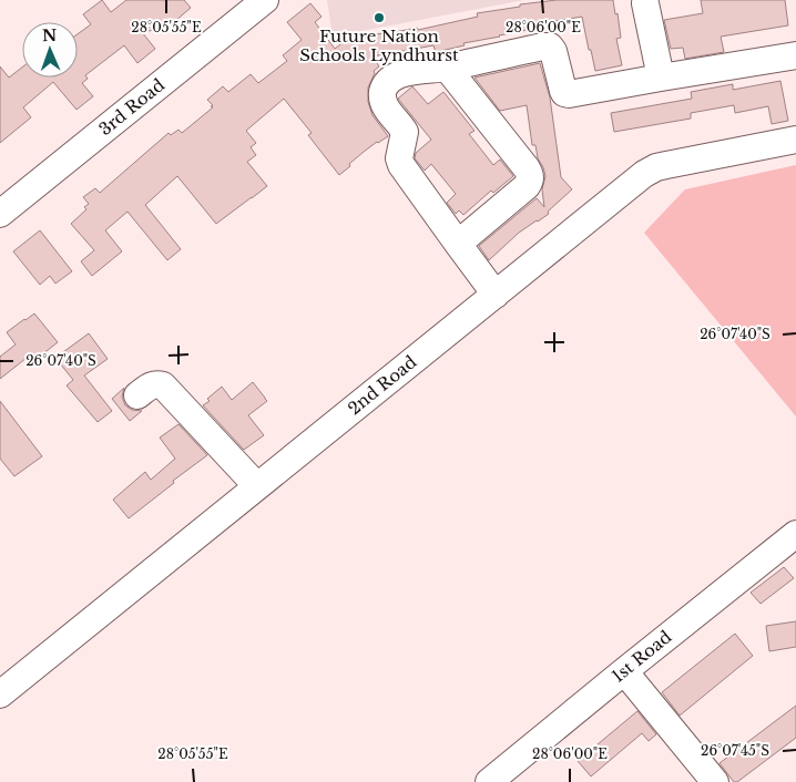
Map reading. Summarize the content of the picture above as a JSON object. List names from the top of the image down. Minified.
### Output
{"streets":{"street":["3rd Road","2nd Road","1st Road"]},"places":["Future Nation Schools Lyndhurst"],"north":"top","coordinates":["28°05'55\"E","28°06'00\"E","26°07'40\"S","26°07'45\"S"]}
